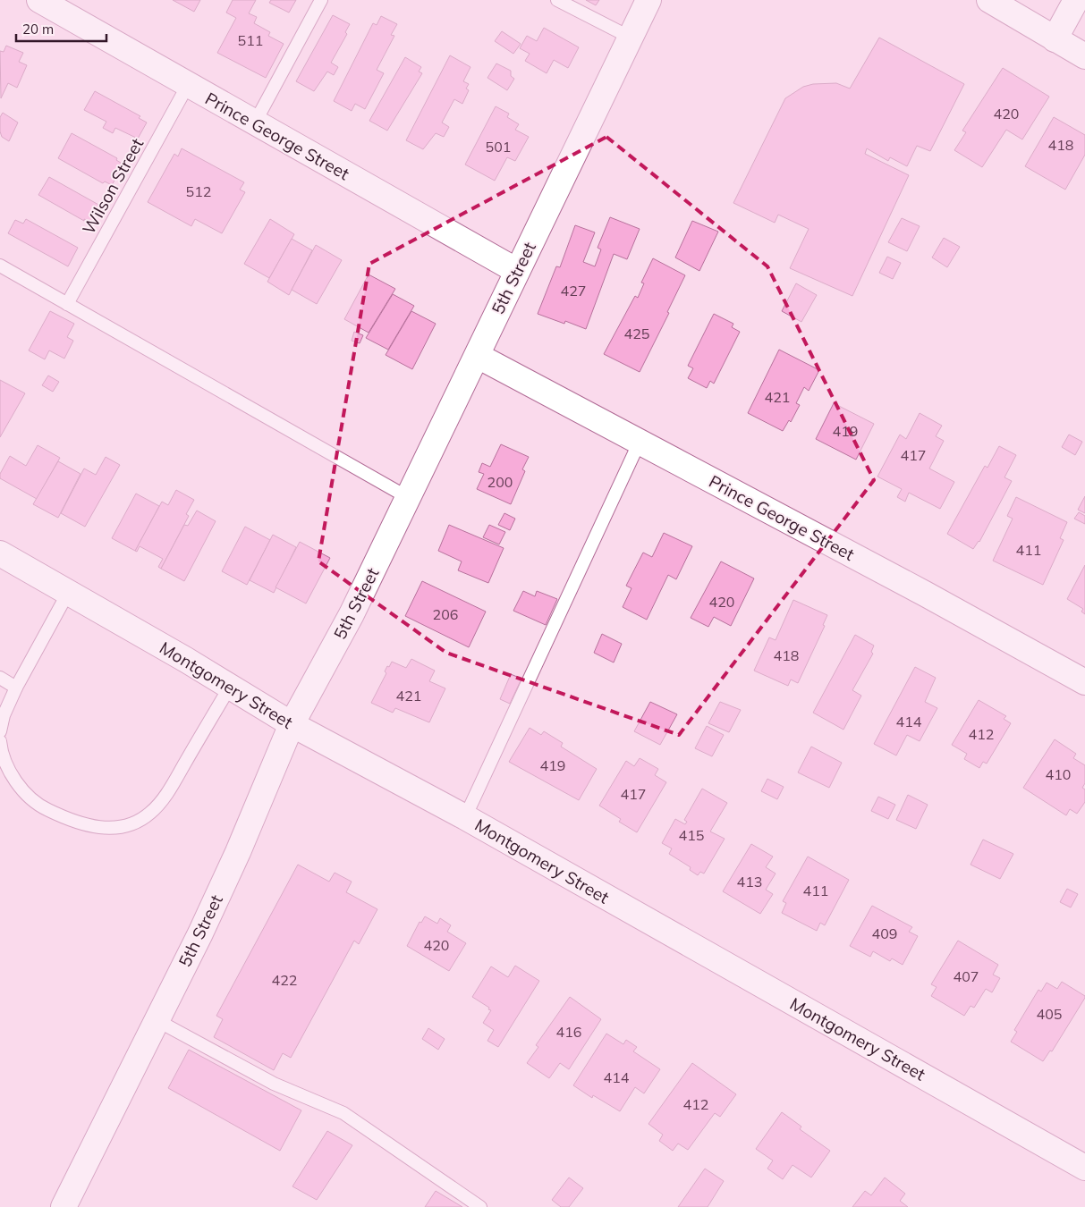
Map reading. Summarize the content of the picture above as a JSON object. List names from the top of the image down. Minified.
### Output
{"streets":{"street":["Prince George Street","5th Street","Montgomery Street"],"lane":["Wilson Street"]},"crossings":[["Prince George Street","Wilson Street"],["Prince George Street","5th Street"],["5th Street","Montgomery Street"]],"house_numbers":["511","420","418","501","512","427","425","421","419","417","200","411","420","206","418","421","414","412","419","410","417","415","413","411","409","420","407","422","405","416","414","412"],"scale_bar":"20 m"}
